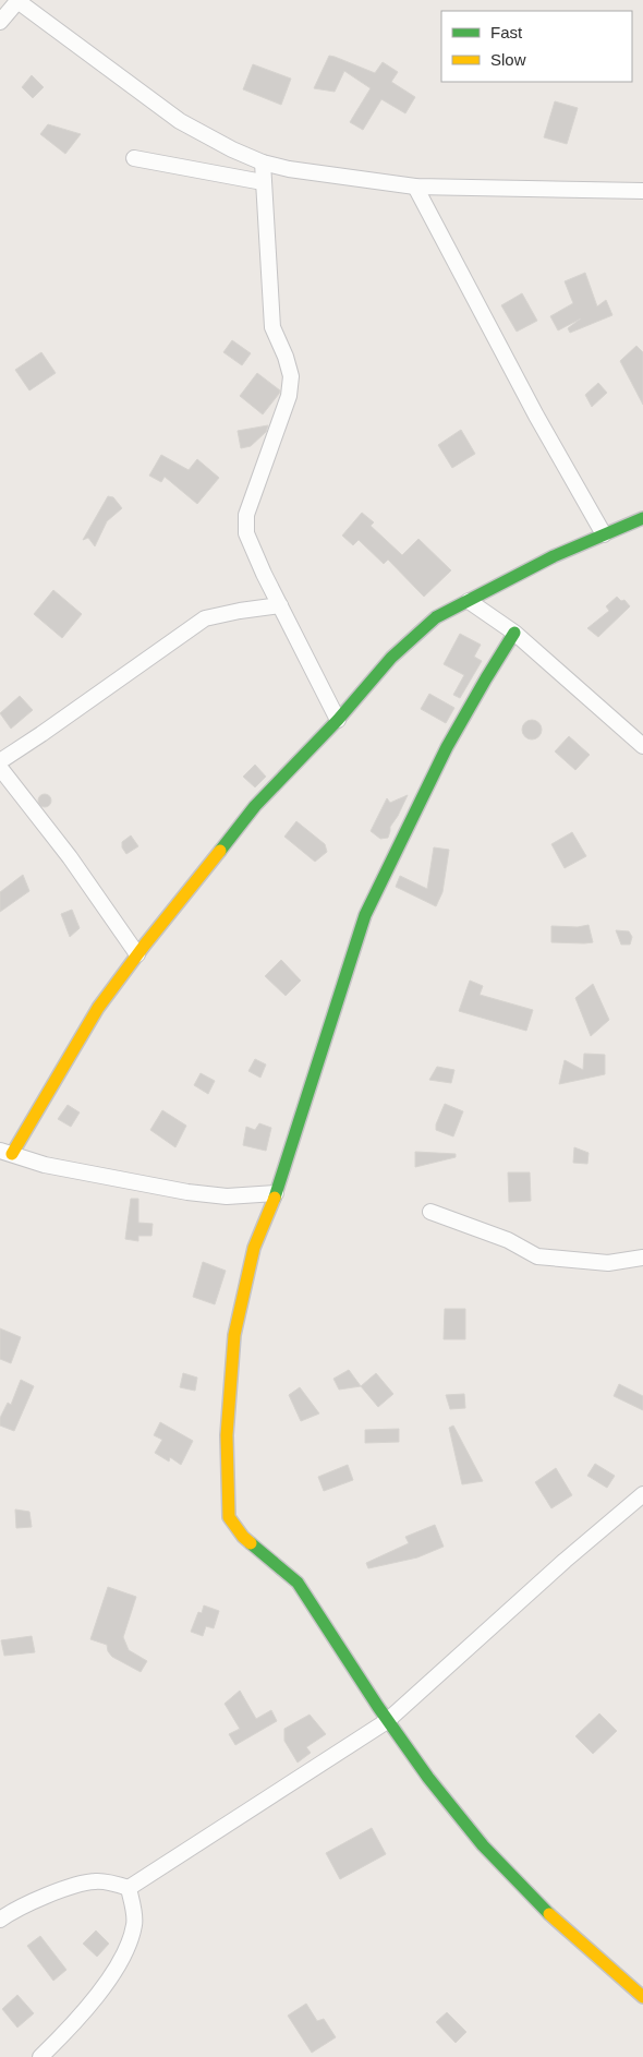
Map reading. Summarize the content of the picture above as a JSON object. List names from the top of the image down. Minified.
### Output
{"legend":["Fast","Slow"]}
